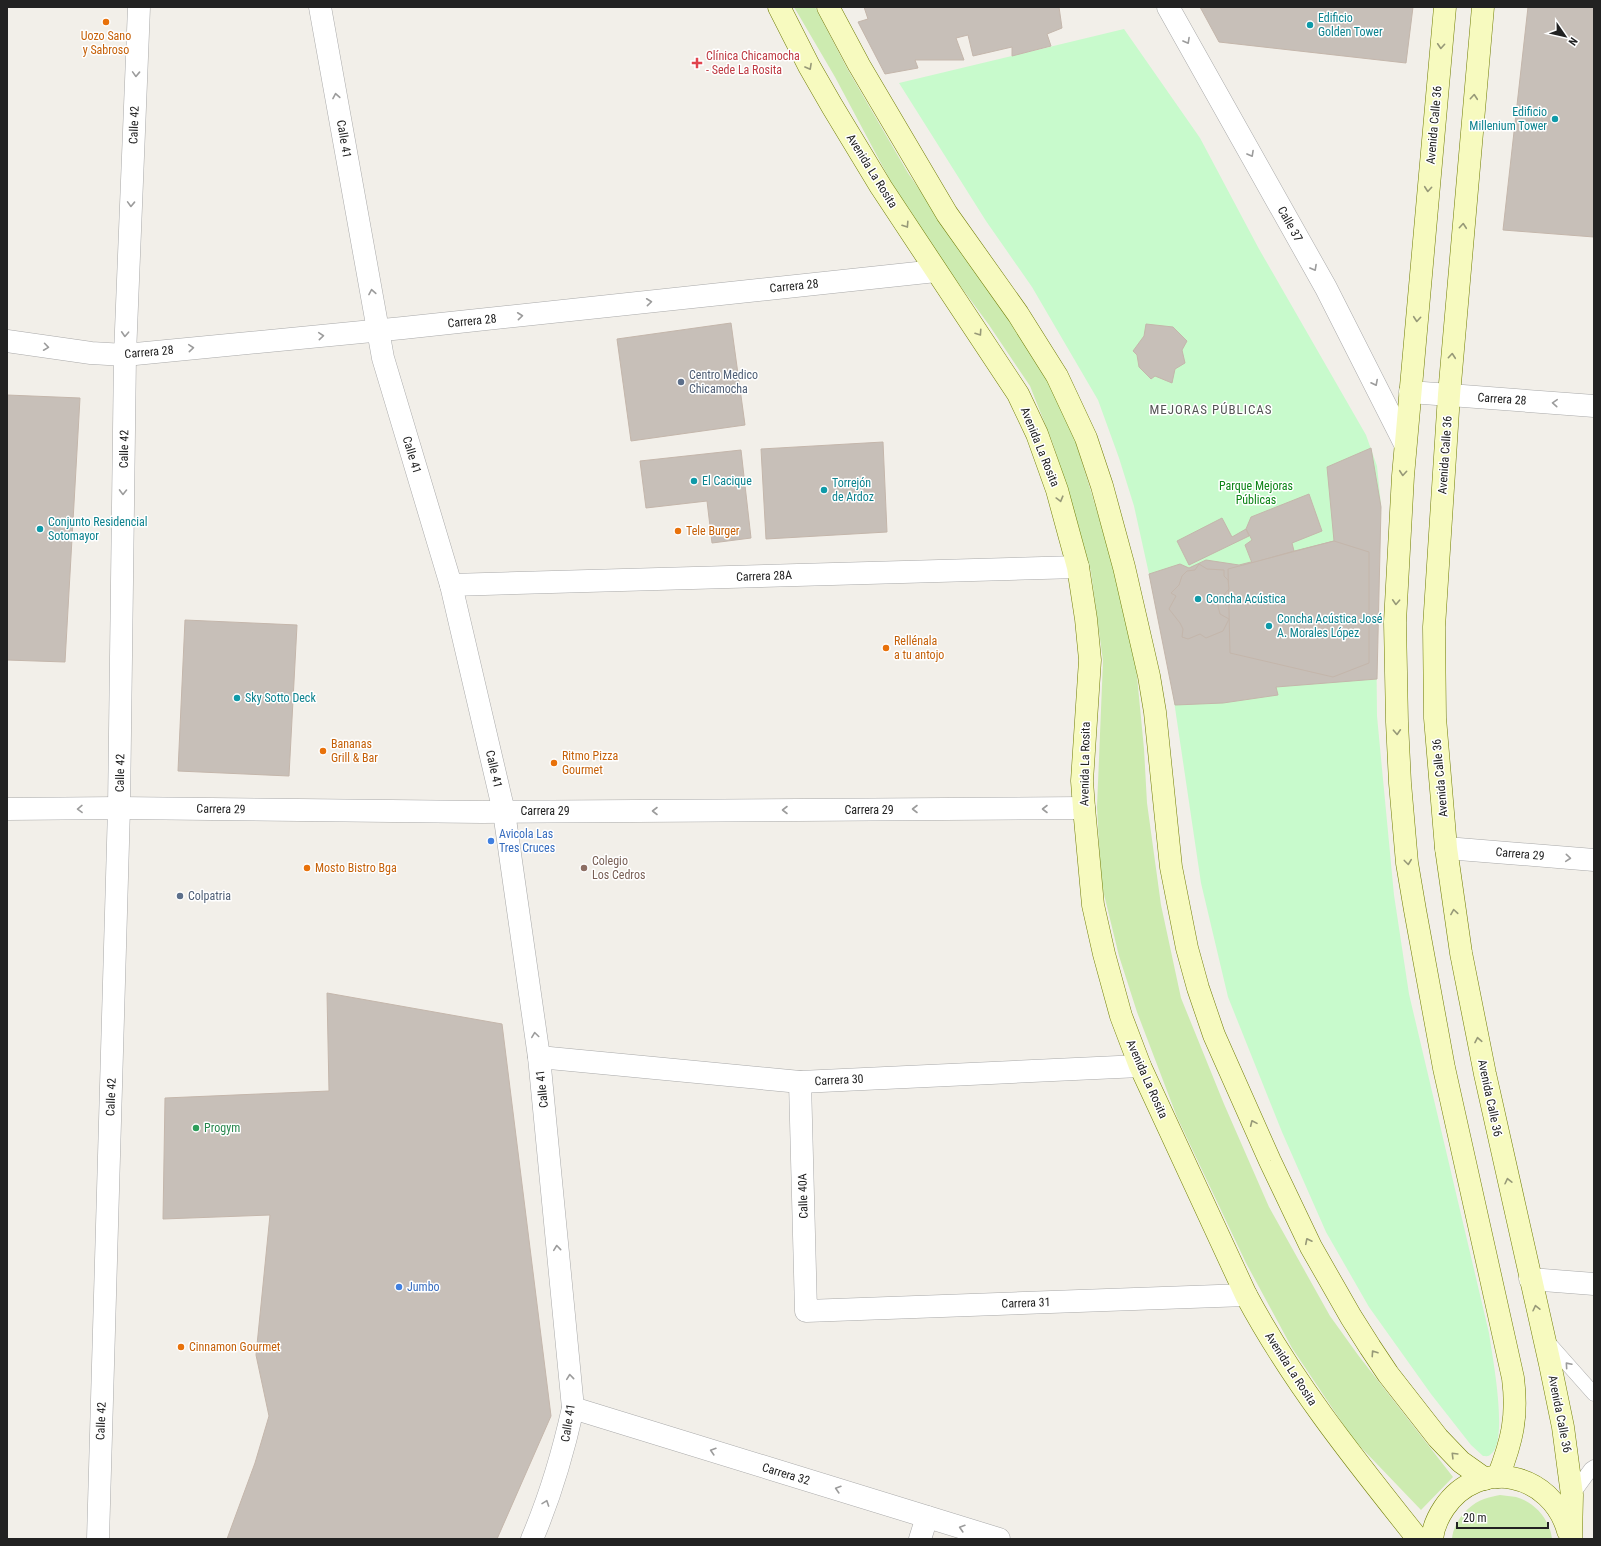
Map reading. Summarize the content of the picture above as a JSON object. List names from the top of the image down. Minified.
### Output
{"streets":{"main road":["Avenida Calle 36","Avenida La Rosita"],"street":["Calle 42","Calle 41","Calle 37","Carrera 28","Carrera 28A","Carrera 29","Carrera 30","Calle 40A","Carrera 31","Carrera 32"]},"crossings":[["Calle 42","Carrera 28"],["Calle 42","Carrera 29"],["Avenida Calle 36","Calle 37"],["Avenida Calle 36","Carrera 28"],["Avenida Calle 36","Carrera 29"],["Calle 41","Carrera 28"],["Calle 41","Carrera 28A"],["Calle 41","Carrera 29"],["Calle 41","Carrera 30"],["Calle 41","Carrera 32"],["Avenida La Rosita","Carrera 28"],["Avenida La Rosita","Carrera 28A"],["Avenida La Rosita","Carrera 29"],["Avenida La Rosita","Carrera 30"],["Avenida La Rosita","Carrera 31"],["Carrera 30","Calle 40A"],["Calle 40A","Carrera 31"]],"one_way":["Calle 42","Calle 41","Calle 37","Carrera 32"],"districts":["MEJORAS PÚBLICAS"],"parks":["Parque Mejoras Públicas"],"places":{"other":["Uozo Sano y Sabroso","Edificio Golden Tower","Edificio Millenium Tower","Centro Medico Chicamocha","El Cacique","Torrejón de Ardoz","Conjunto Residencial Sotomayor","Tele Burger","Concha Acústica","Concha Acústica José A. Morales López","Rellénala a tu antojo","Sky Sotto Deck","Bananas Grill & Bar","Ritmo Pizza Gourmet","Avicola Las Tres Cruces","Mosto Bistro Bga","Colegio Los Cedros","Colpatria","Progym","Jumbo","Cinnamon Gourmet"],"health":["Clínica Chicamocha - Sede La Rosita"]},"scale_bar":"20 m","north":"bottom right"}
